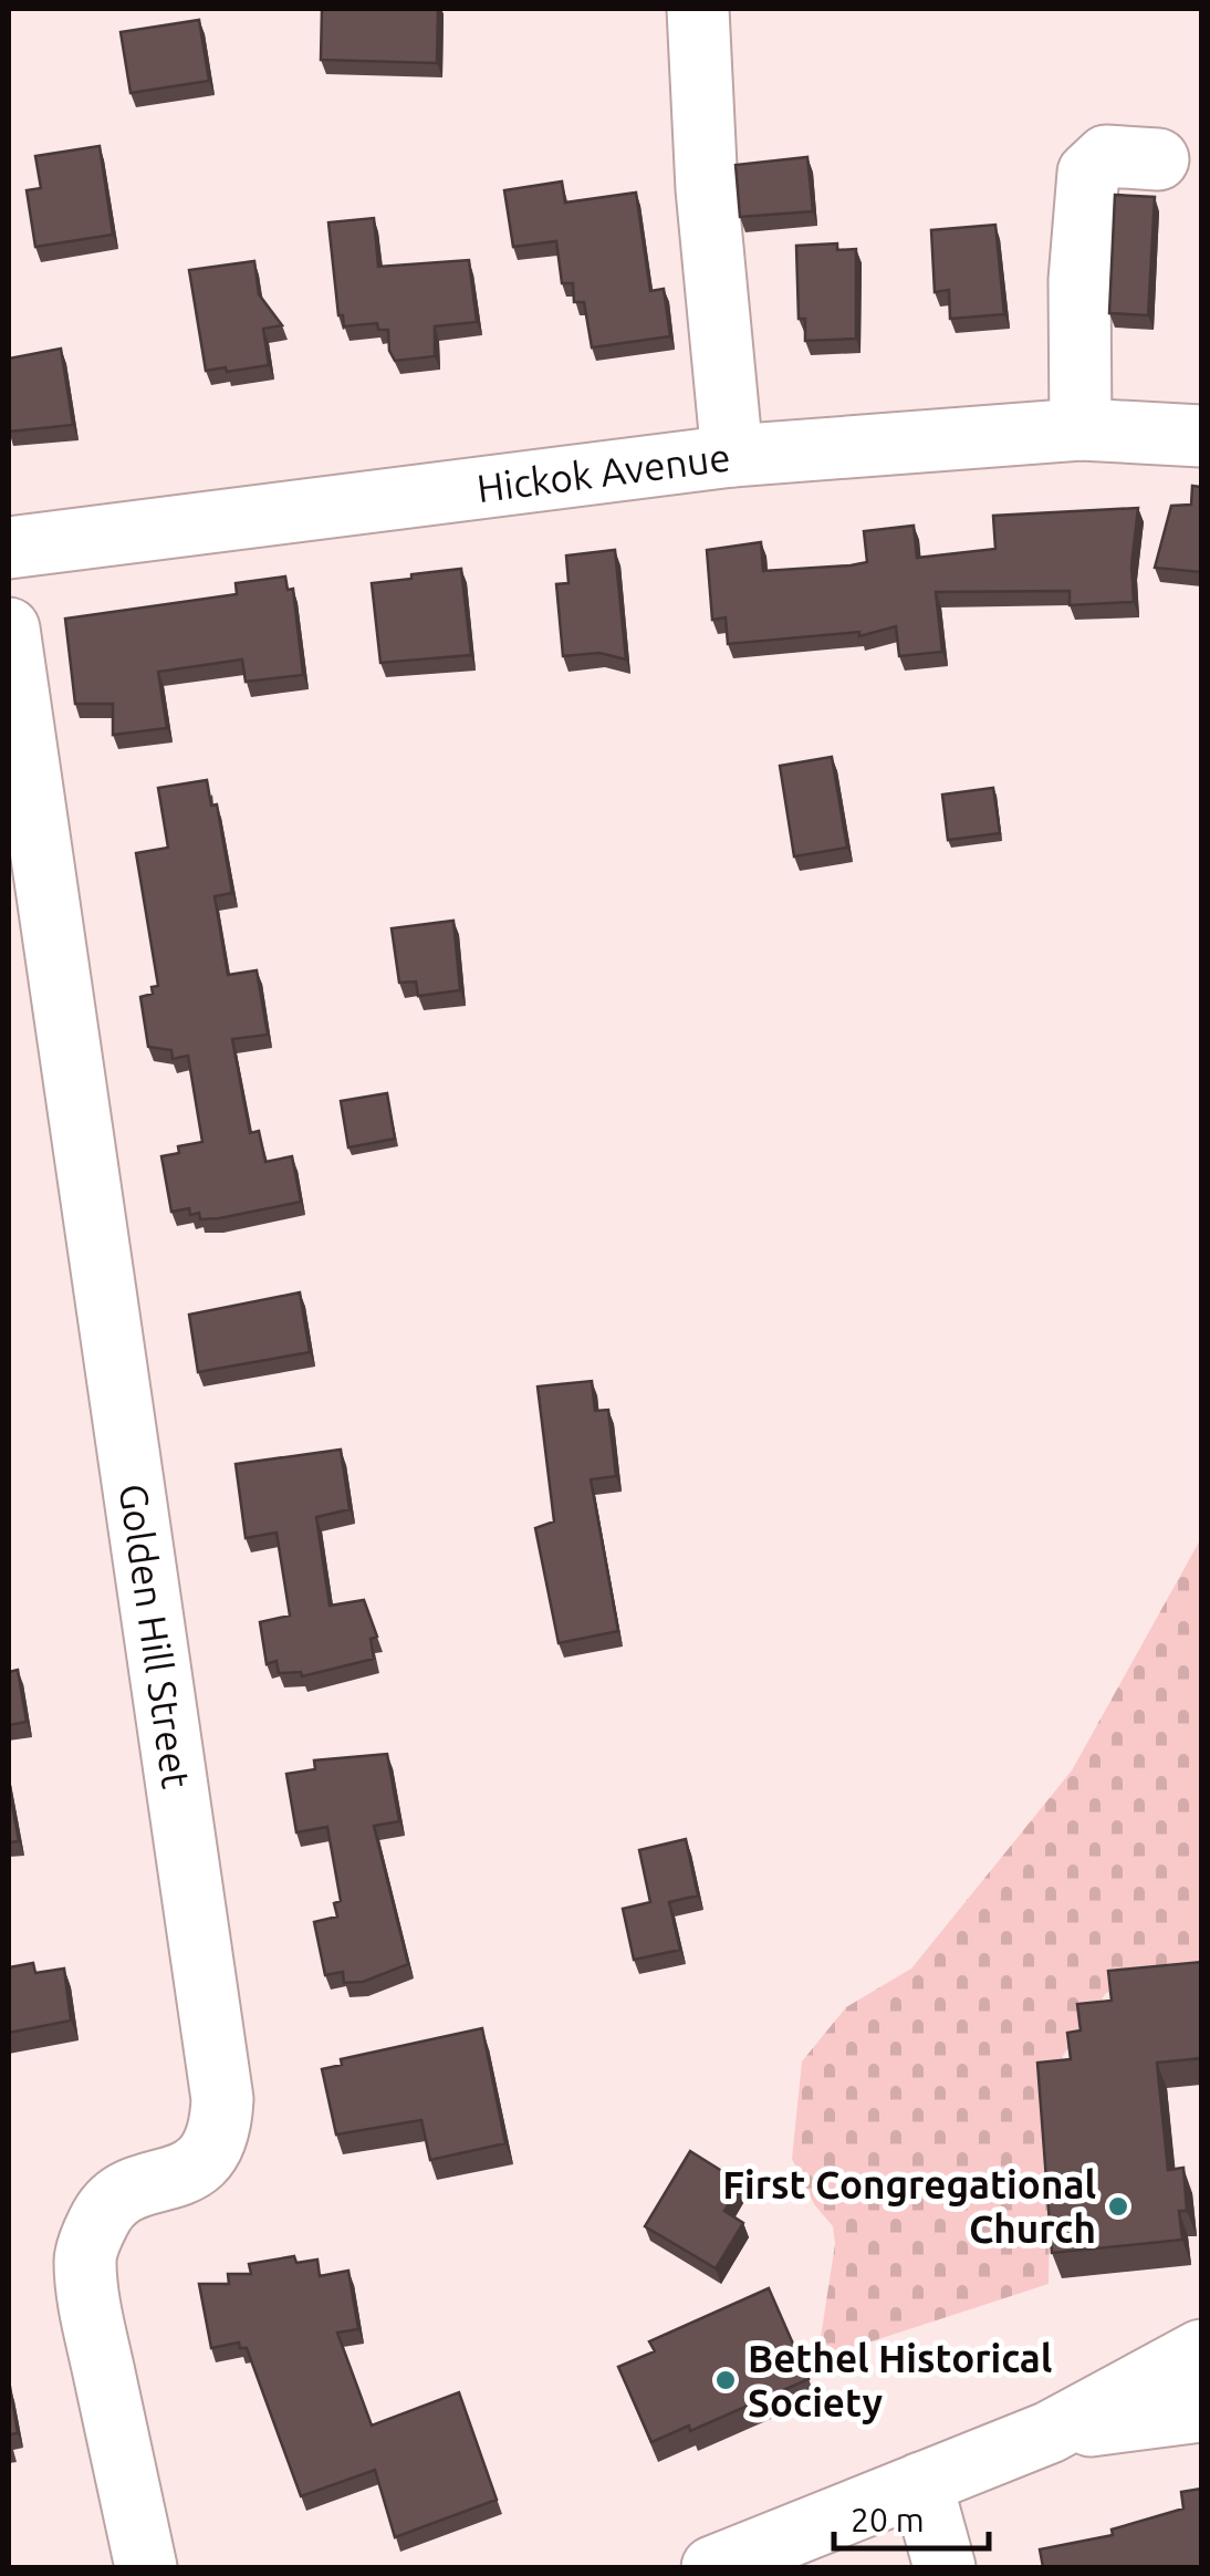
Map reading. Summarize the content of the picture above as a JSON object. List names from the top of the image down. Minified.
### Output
{"streets":{"street":["Hickok Avenue","Golden Hill Street"]},"places":["First Congregational Church","Bethel Historical Society"],"scale_bar":"20 m"}
